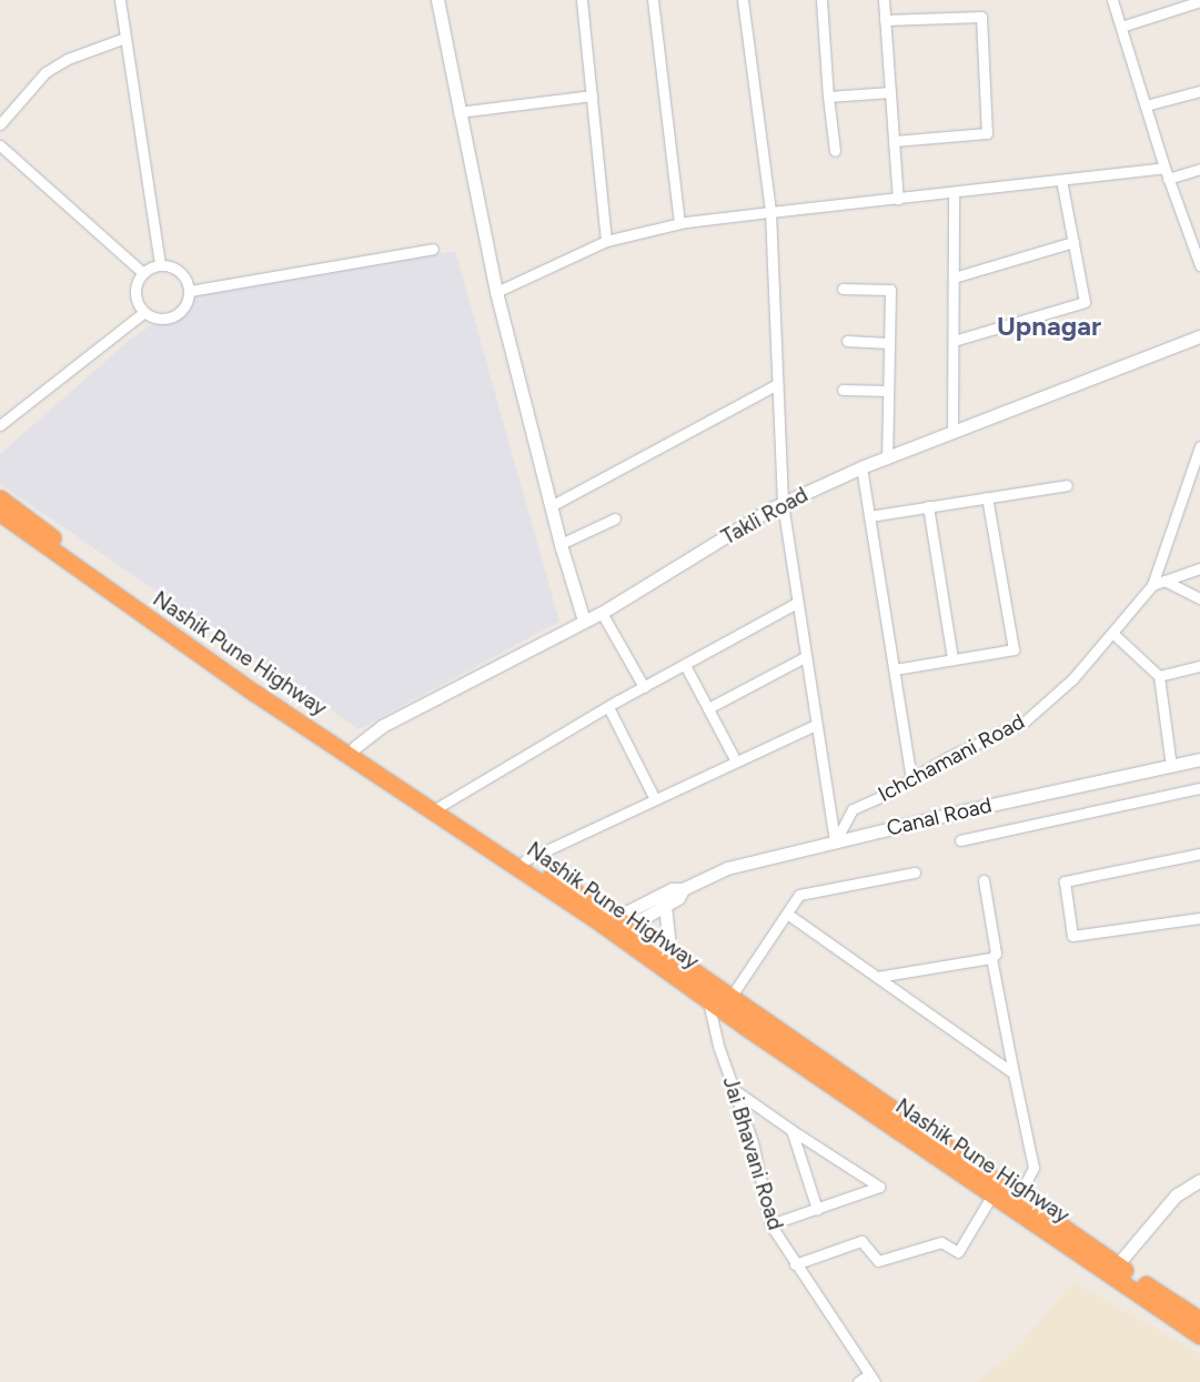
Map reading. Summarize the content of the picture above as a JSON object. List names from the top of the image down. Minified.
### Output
{"streets":{"highway":["Nashik Pune Highway"],"main road":["Takli Road","Canal Road"],"street":["Ichchamani Road","Jai Bhavani Road"]},"crossings":[["Takli Road","Nashik Pune Highway"],["Nashik Pune Highway","Canal Road"],["Nashik Pune Highway","Jai Bhavani Road"],["Ichchamani Road","Canal Road"]],"districts":["Upnagar"]}
